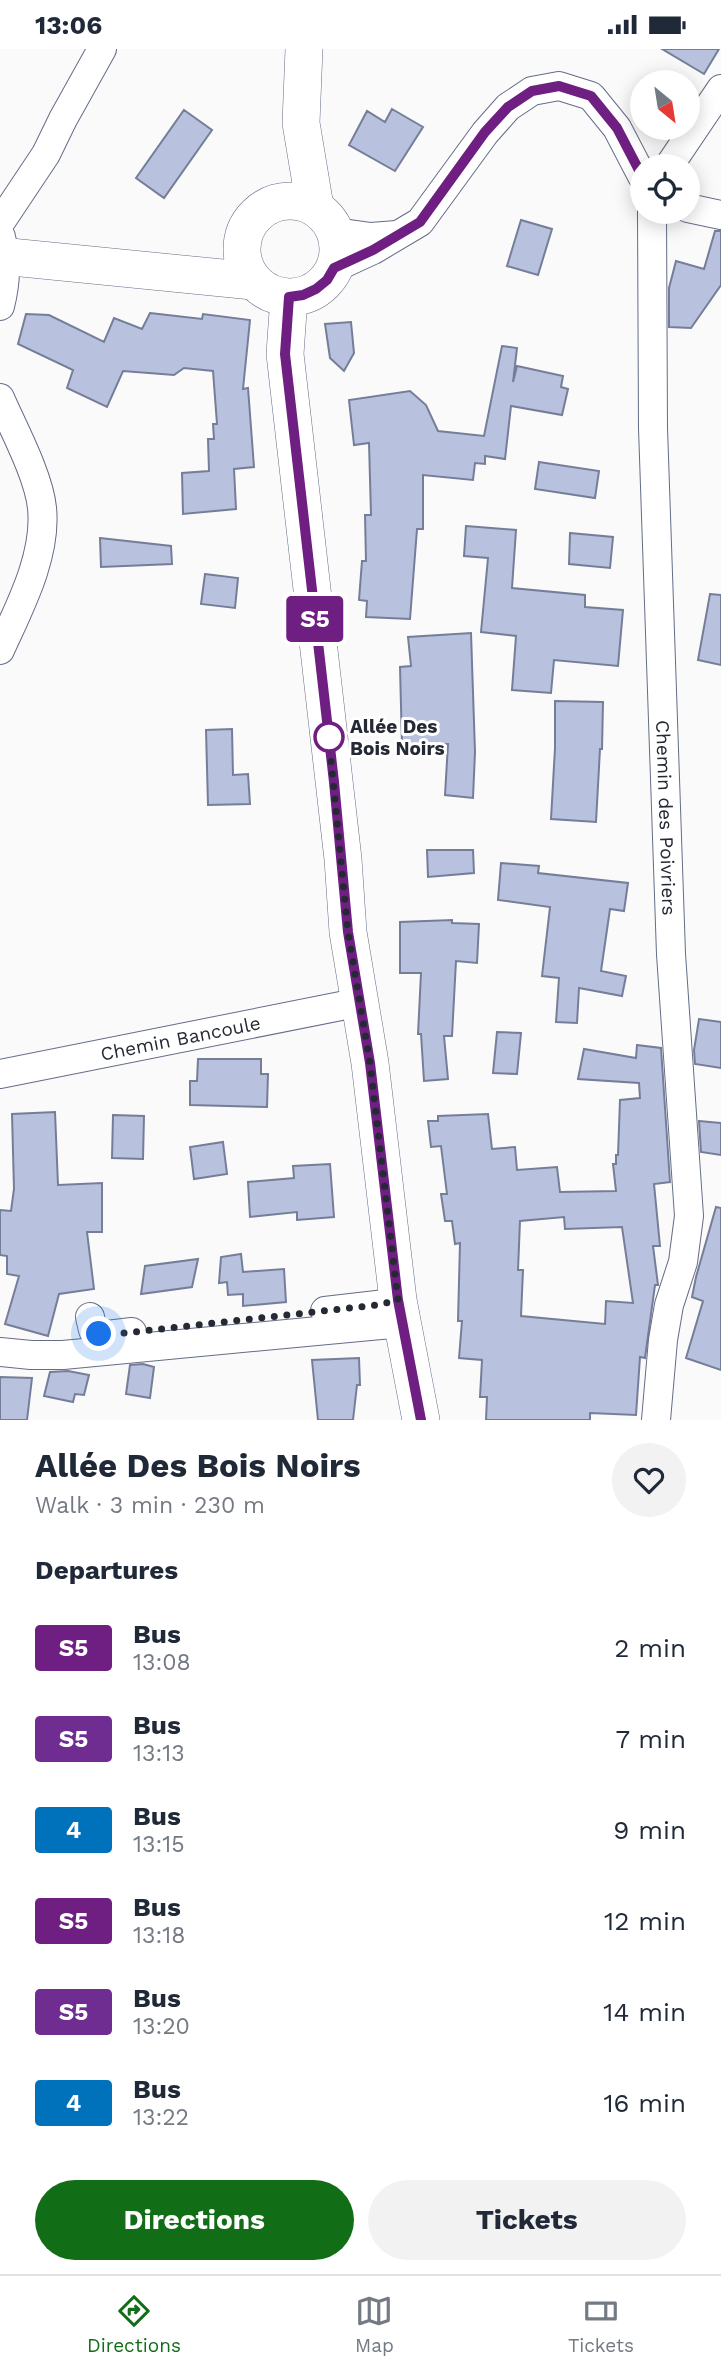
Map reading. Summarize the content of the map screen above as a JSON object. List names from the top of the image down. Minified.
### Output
{"streets":{"street":["Chemin des Poivriers","Chemin Bancoule"]},"places":["Allée Des Bois Noirs"],"lines":["bus line S5"],"north":"bottom right","page":{"status":"13:06","on_map":"S5","heading":[["Allée Des Bois Noirs","Walk · 3 min · 230 m"],"Departures"],"list":[{"mark":"S5","name":"Bus","note":"13:08","value":"2 min"},{"mark":"S5","name":"Bus","note":"13:13","value":"7 min"},{"mark":"4","name":"Bus","note":"13:15","value":"9 min"},{"mark":"S5","name":"Bus","note":"13:18","value":"12 min"},{"mark":"S5","name":"Bus","note":"13:20","value":"14 min"},{"mark":"4","name":"Bus","note":"13:22","value":"16 min"}],"buttons":["Directions","Tickets"],"tabs":["Directions","Map","Tickets"]}}
